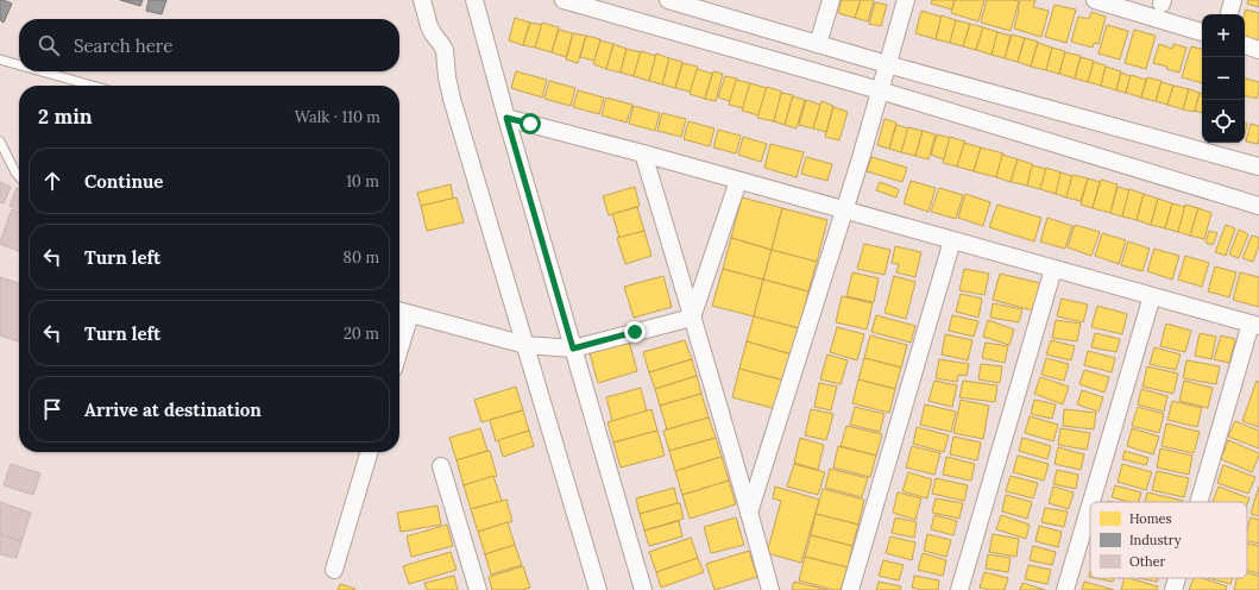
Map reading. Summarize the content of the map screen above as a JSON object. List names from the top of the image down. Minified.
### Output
{"legend":["Homes","Industry","Other"],"page":{"map_buttons":["+","−"],"search":"Search here","heading":["2 min","Walk · 110 m"],"list":[["Continue","10 m"],["Turn left","80 m"],["Turn left","20 m"],"Arrive at destination"]}}
